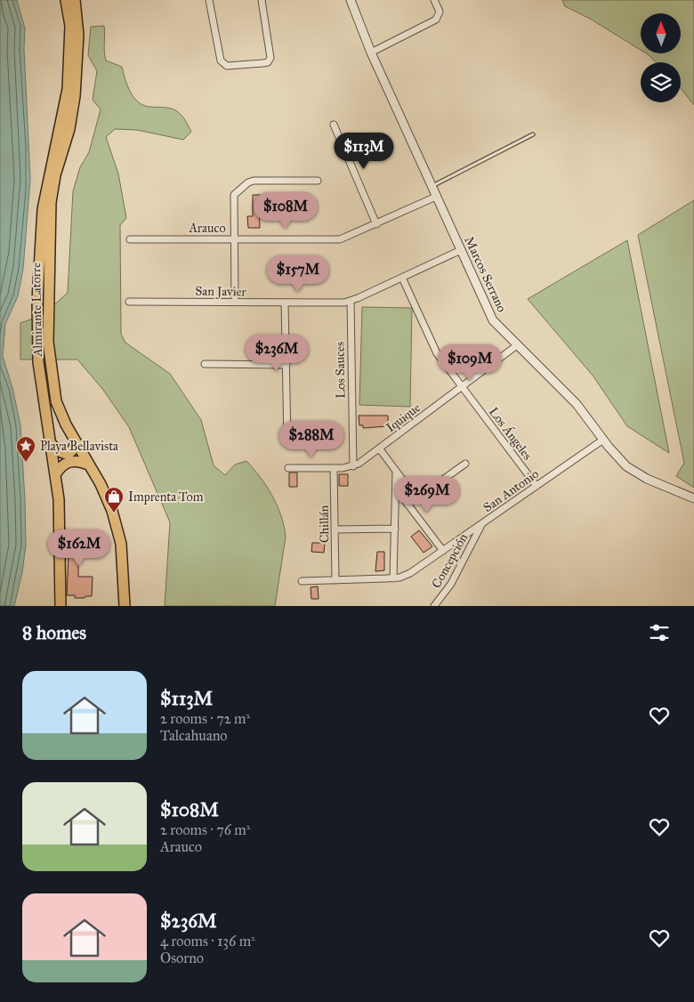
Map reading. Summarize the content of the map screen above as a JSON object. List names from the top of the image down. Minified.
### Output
{"streets":{"main road":["Almirante Latorre"],"street":["Arauco","Marcos Serrano","San Javier","Los Sauces","Iquique","Los Ángeles","San Antonio","Chillán","Concepción"]},"crossings":[["Arauco","Marcos Serrano"],["Marcos Serrano","San Javier"],["Marcos Serrano","Iquique"],["Marcos Serrano","San Antonio"],["San Javier","Los Sauces"],["San Javier","Los Ángeles"],["Los Sauces","Iquique"],["Iquique","Los Ángeles"],["Iquique","Chillán"],["Los Ángeles","San Antonio"],["San Antonio","Chillán"],["San Antonio","Concepción"]],"places":{"place":["Playa Bellavista"],"shop":["Imprenta Tom"]},"north":"top","page":{"price":["$113M","$108M","$157M","$236M","$109M","$288M","$269M","$162M"],"heading":"8 homes","list":[{"name":"$113M","note":"2 rooms · 72 m² · Talcahuano"},{"name":"$108M","note":"2 rooms · 76 m² · Arauco"},{"name":"$236M","note":"4 rooms · 136 m² · Osorno"}]}}
